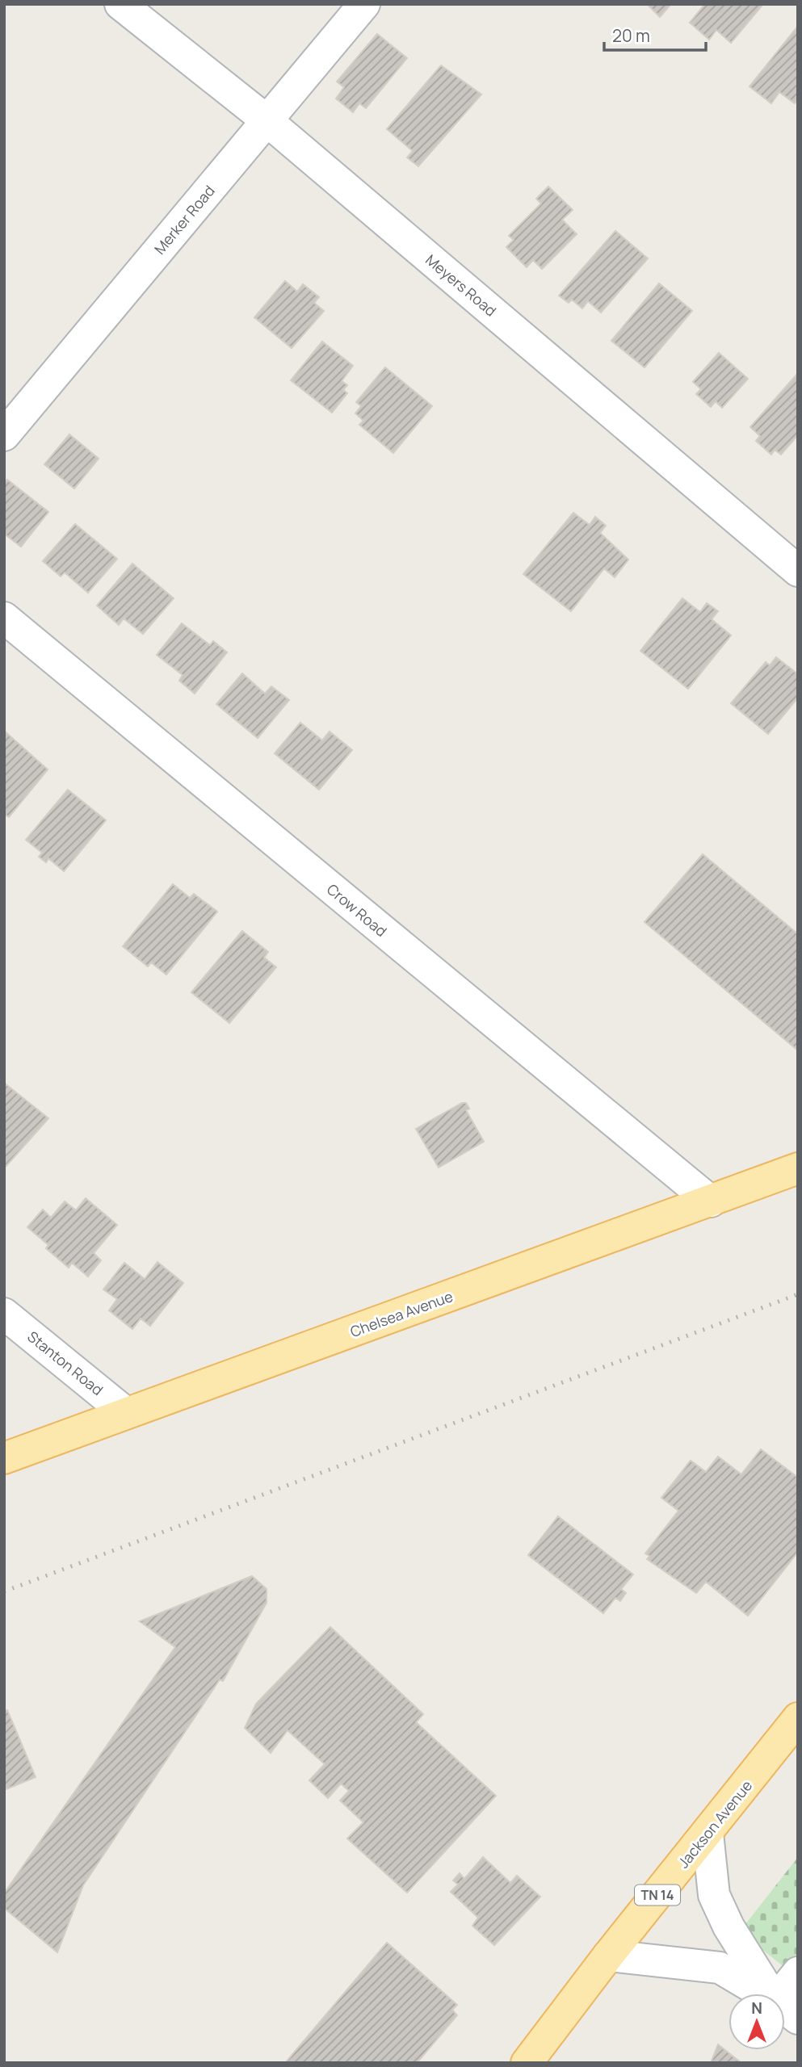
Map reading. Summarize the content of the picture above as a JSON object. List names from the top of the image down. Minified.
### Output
{"streets":{"main road":["Chelsea Avenue","Jackson Avenue","TN 14"],"street":["Merker Road","Meyers Road","Crow Road","Stanton Road"]},"crossings":[["Merker Road","Meyers Road"],["Crow Road","Chelsea Avenue"],["Chelsea Avenue","Stanton Road"]],"scale_bar":"20 m","north":"top"}
